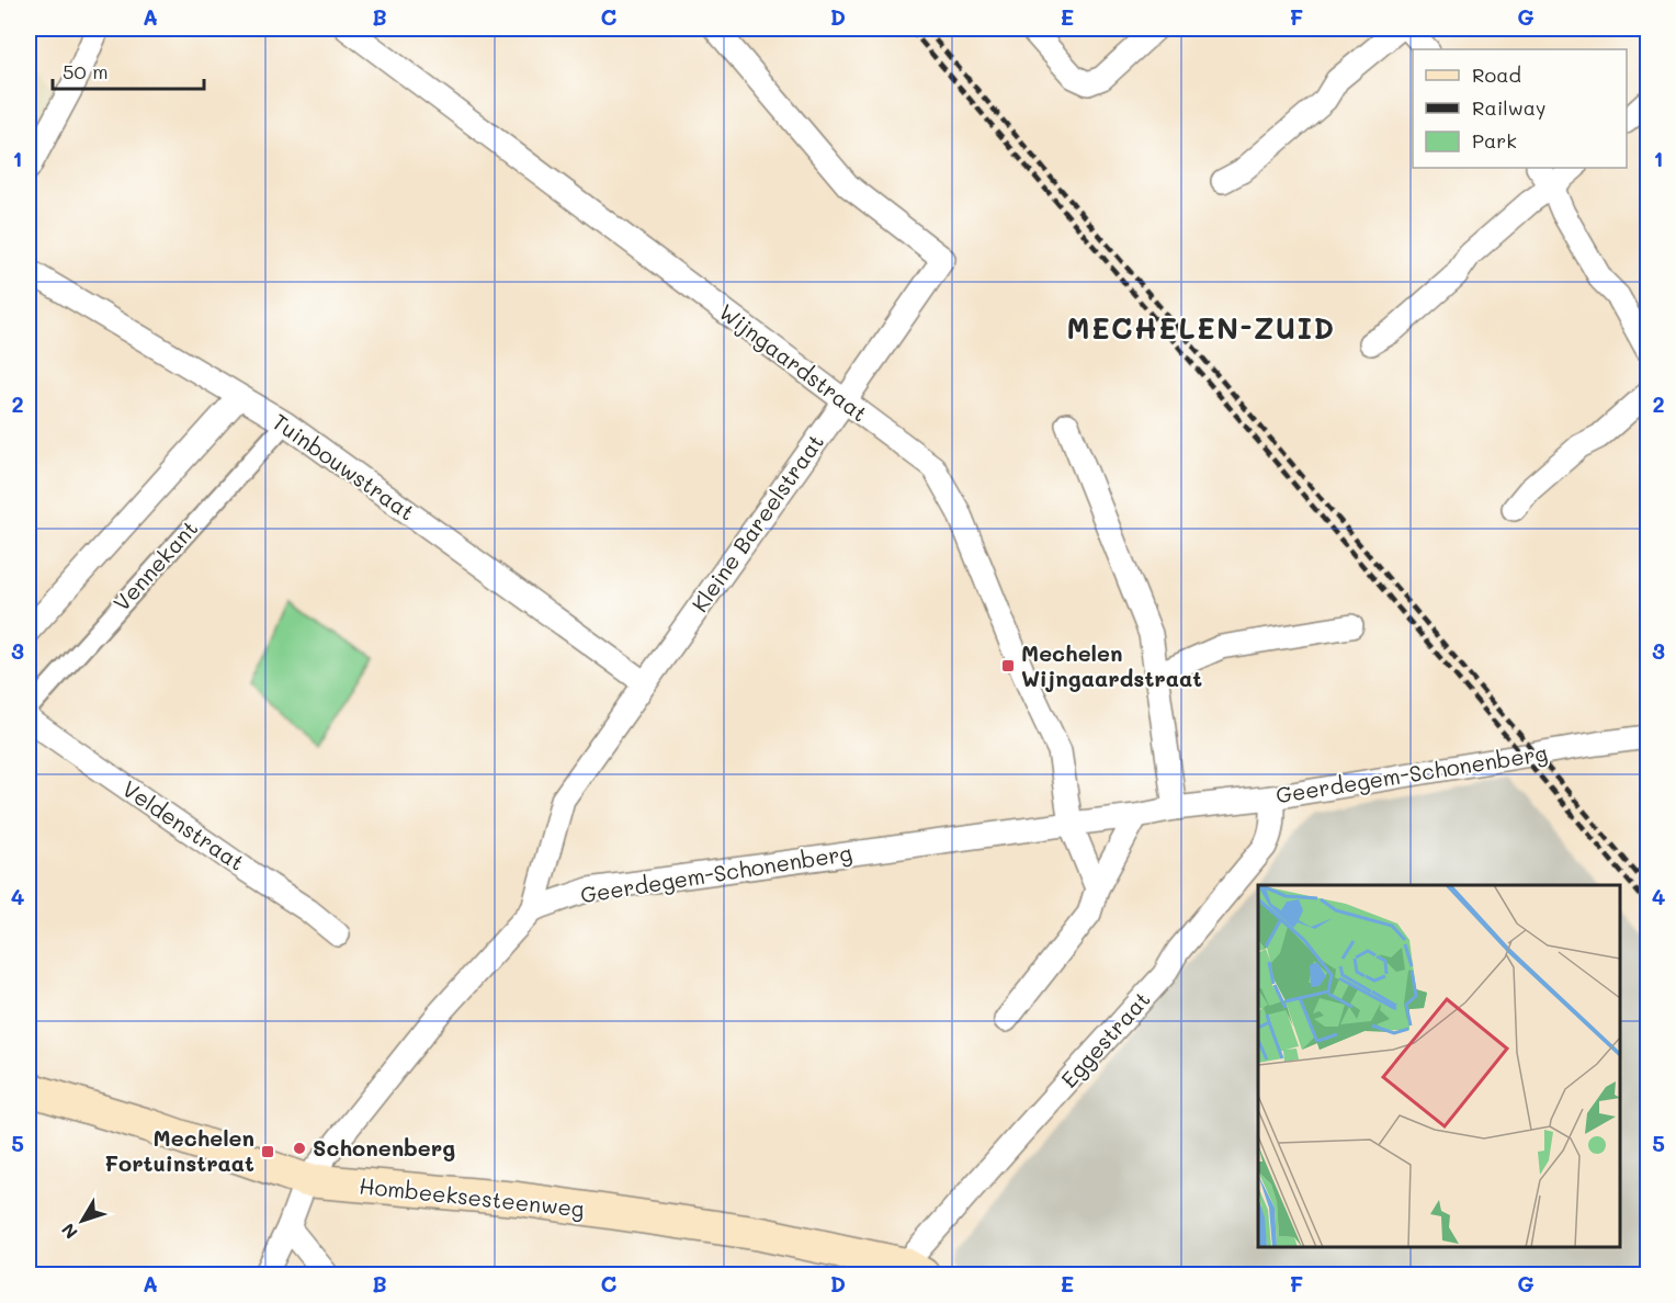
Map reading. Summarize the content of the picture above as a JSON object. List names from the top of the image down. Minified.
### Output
{"streets":{"main road":["Hombeeksesteenweg"],"street":["Wijngaardstraat","Tuinbouwstraat","Kleine Bareelstraat","Vennekant","Geerdegem-Schonenberg","Veldenstraat","Eggestraat"]},"crossings":[["Wijngaardstraat","Kleine Bareelstraat"],["Wijngaardstraat","Geerdegem-Schonenberg"],["Tuinbouwstraat","Kleine Bareelstraat"],["Tuinbouwstraat","Vennekant"],["Kleine Bareelstraat","Geerdegem-Schonenberg"],["Geerdegem-Schonenberg","Eggestraat"],["Geerdegem-Schonenberg","Hombeeksesteenweg"],["Eggestraat","Hombeeksesteenweg"]],"districts":["MECHELEN-ZUID"],"places":{"transit":["Mechelen Wijngaardstraat","Mechelen Fortuinstraat"],"other":["Schonenberg"]},"legend":["Road","Railway","Park"],"scale_bar":"50 m","north":"bottom left","grid":{"columns":["A","B","C","D","E","F","G"],"rows":["1","2","3","4","5"]}}
